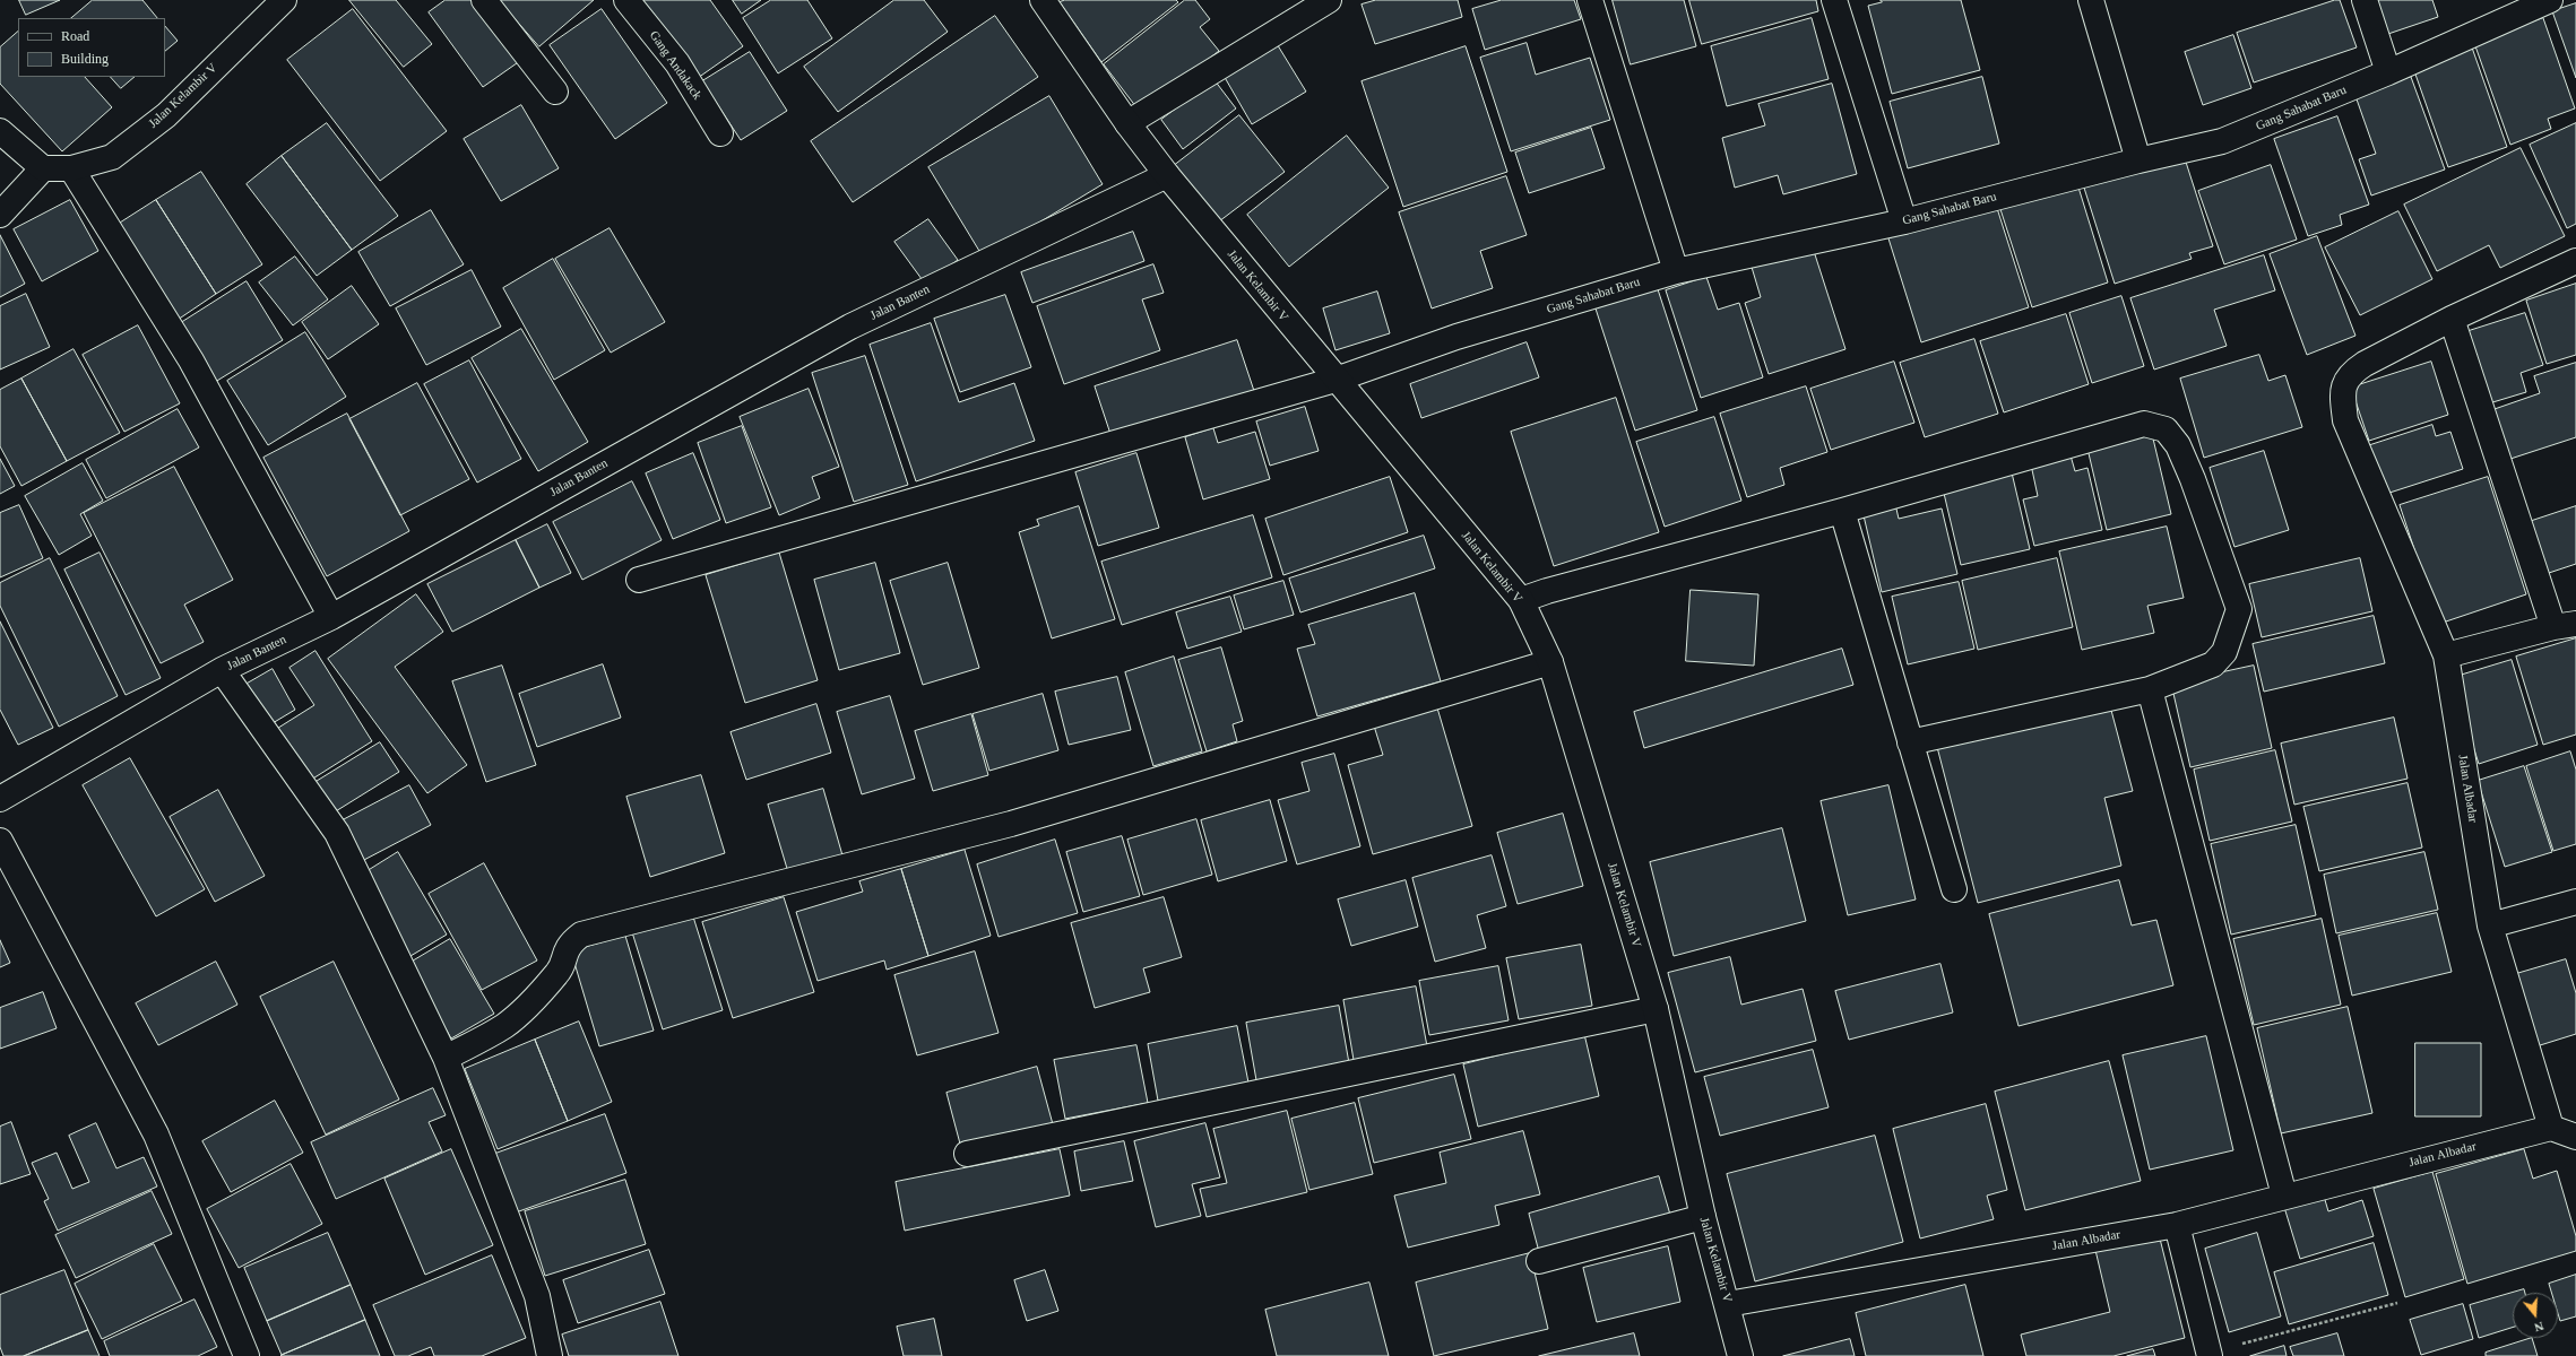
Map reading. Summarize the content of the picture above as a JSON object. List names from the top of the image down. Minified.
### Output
{"streets":{"street":["Gang Andakack","Jalan Kelambir V","Gang Sahabat Baru","Jalan Banten","Jalan Albadar"]},"crossings":[["Jalan Kelambir V","Gang Sahabat Baru"],["Jalan Kelambir V","Jalan Banten"],["Jalan Kelambir V","Jalan Albadar"]],"legend":["Road","Building"],"north":"bottom"}
